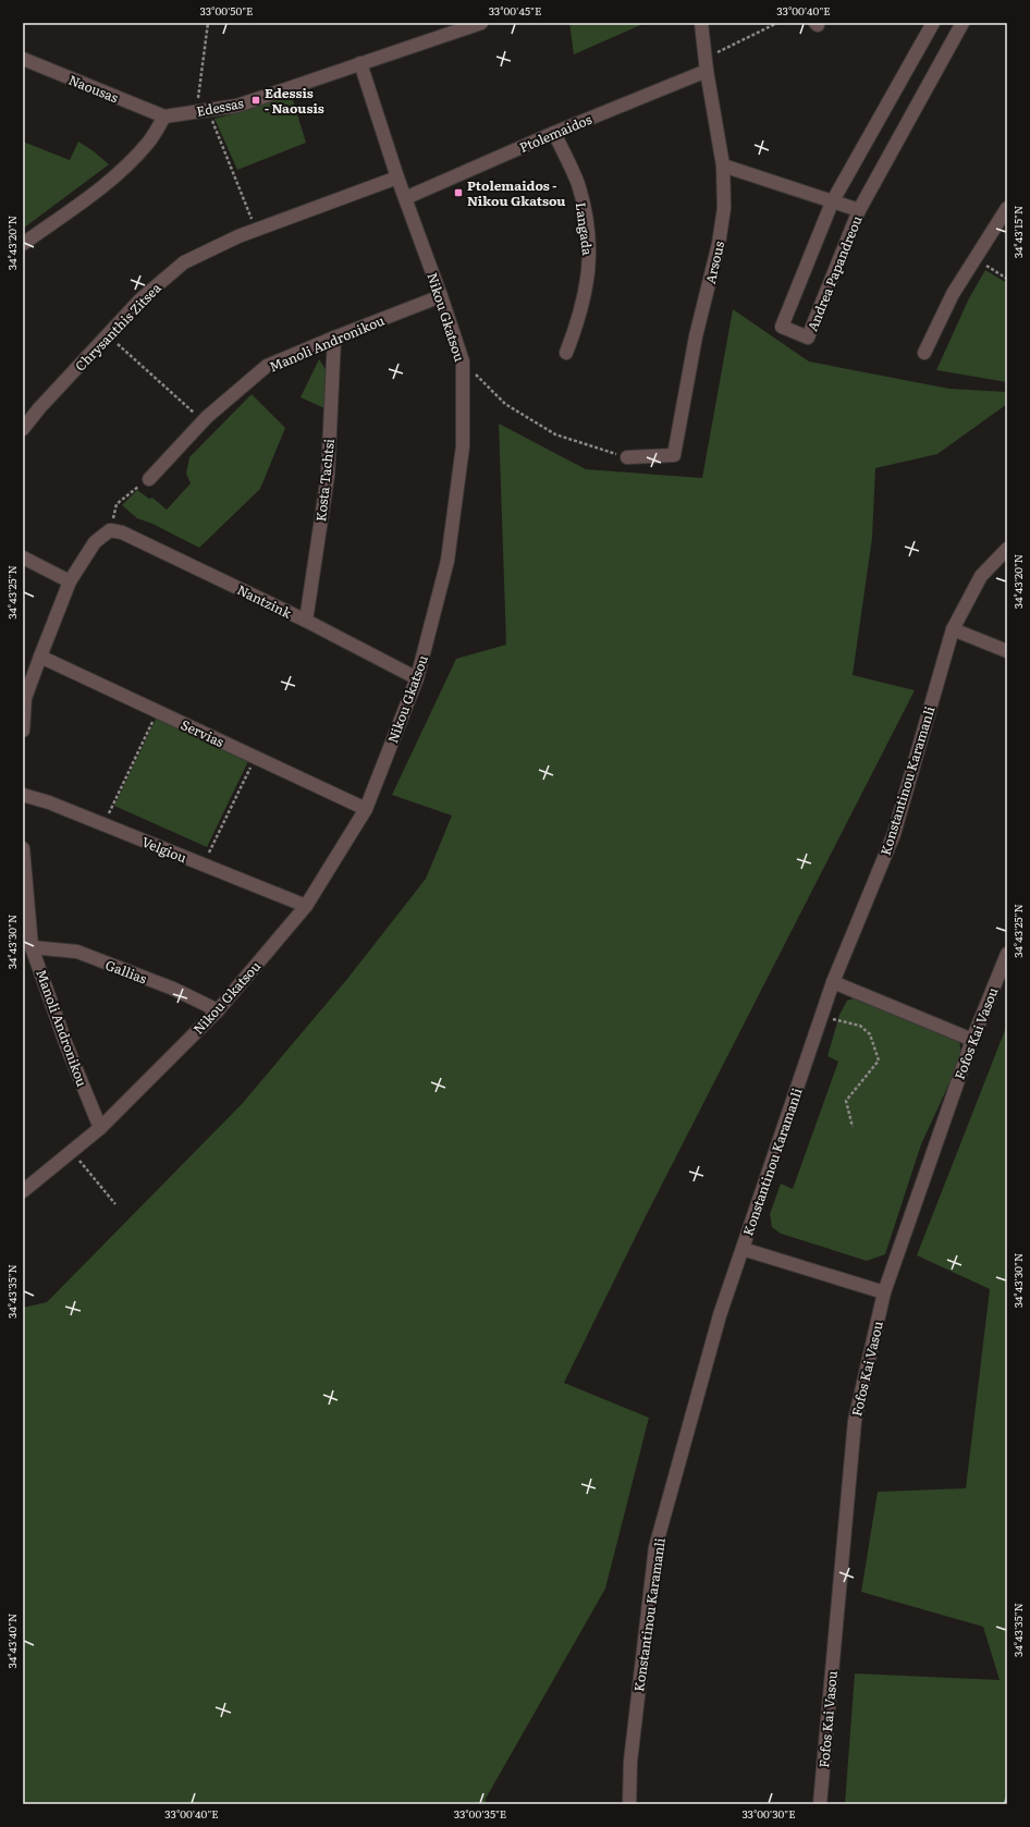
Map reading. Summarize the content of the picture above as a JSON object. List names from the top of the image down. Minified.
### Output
{"streets":{"street":["Naousas","Edessas","Ptolemaidos","Langada","Arsous","Andrea Papandreou","Nikou Gkatsou","Chrysanthis Zitsea","Manoli Andronikou","Kosta Tachtsi","Nantzink","Servias","Konstantinou Karamanli","Velgiou","Gallias","Fofos Kai Vasou"]},"crossings":[["Naousas","Edessas"],["Edessas","Nikou Gkatsou"],["Ptolemaidos","Langada"],["Ptolemaidos","Arsous"],["Ptolemaidos","Nikou Gkatsou"],["Nikou Gkatsou","Chrysanthis Zitsea"],["Nikou Gkatsou","Manoli Andronikou"],["Nikou Gkatsou","Nantzink"],["Nikou Gkatsou","Servias"],["Nikou Gkatsou","Velgiou"],["Nikou Gkatsou","Gallias"],["Manoli Andronikou","Kosta Tachtsi"],["Manoli Andronikou","Gallias"],["Kosta Tachtsi","Nantzink"]],"places":{"transit":["Edessis - Naousis","Ptolemaidos - Nikou Gkatsou"]},"coordinates":["33°00'50\"E","33°00'45\"E","33°00'40\"E","34°43'15\"N","34°43'20\"N","34°43'25\"N","34°43'30\"N","34°43'35\"N","34°43'40\"N","33°00'35\"E","33°00'30\"E"]}
